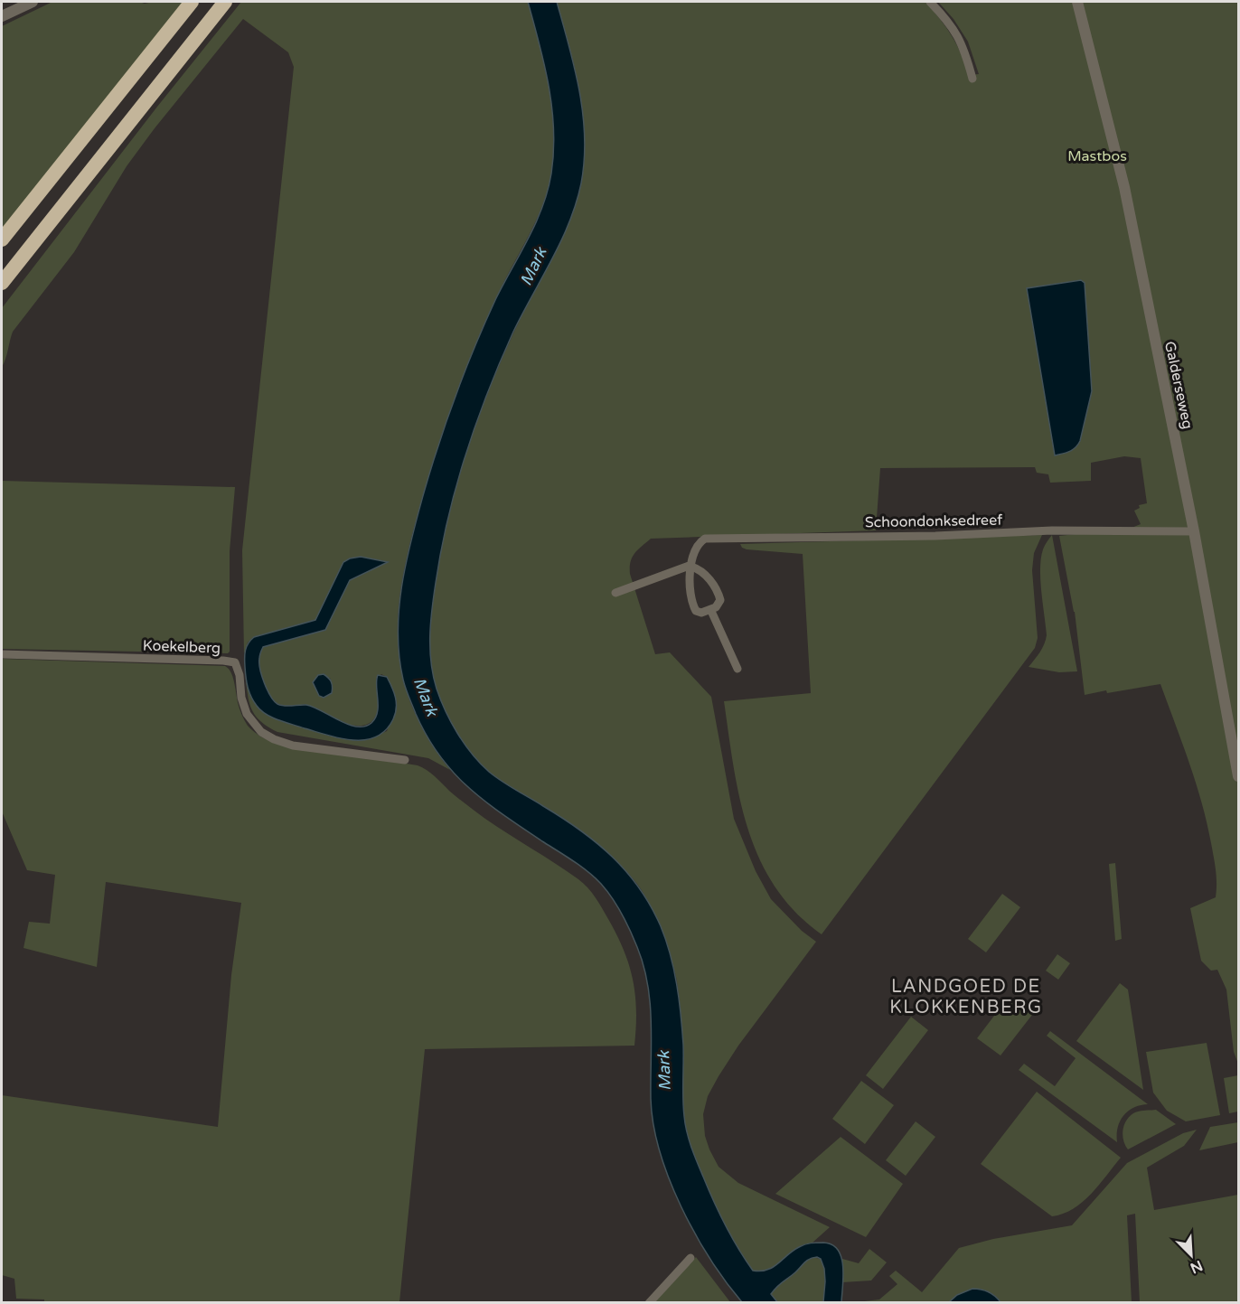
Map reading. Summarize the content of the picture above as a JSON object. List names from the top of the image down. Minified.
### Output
{"streets":{"street":["Galderseweg","Schoondonksedreef","Koekelberg"]},"crossings":[["Galderseweg","Schoondonksedreef"]],"districts":["LANDGOED DE KLOKKENBERG"],"water":["Mark"],"parks":["Mastbos"],"north":"bottom right"}
